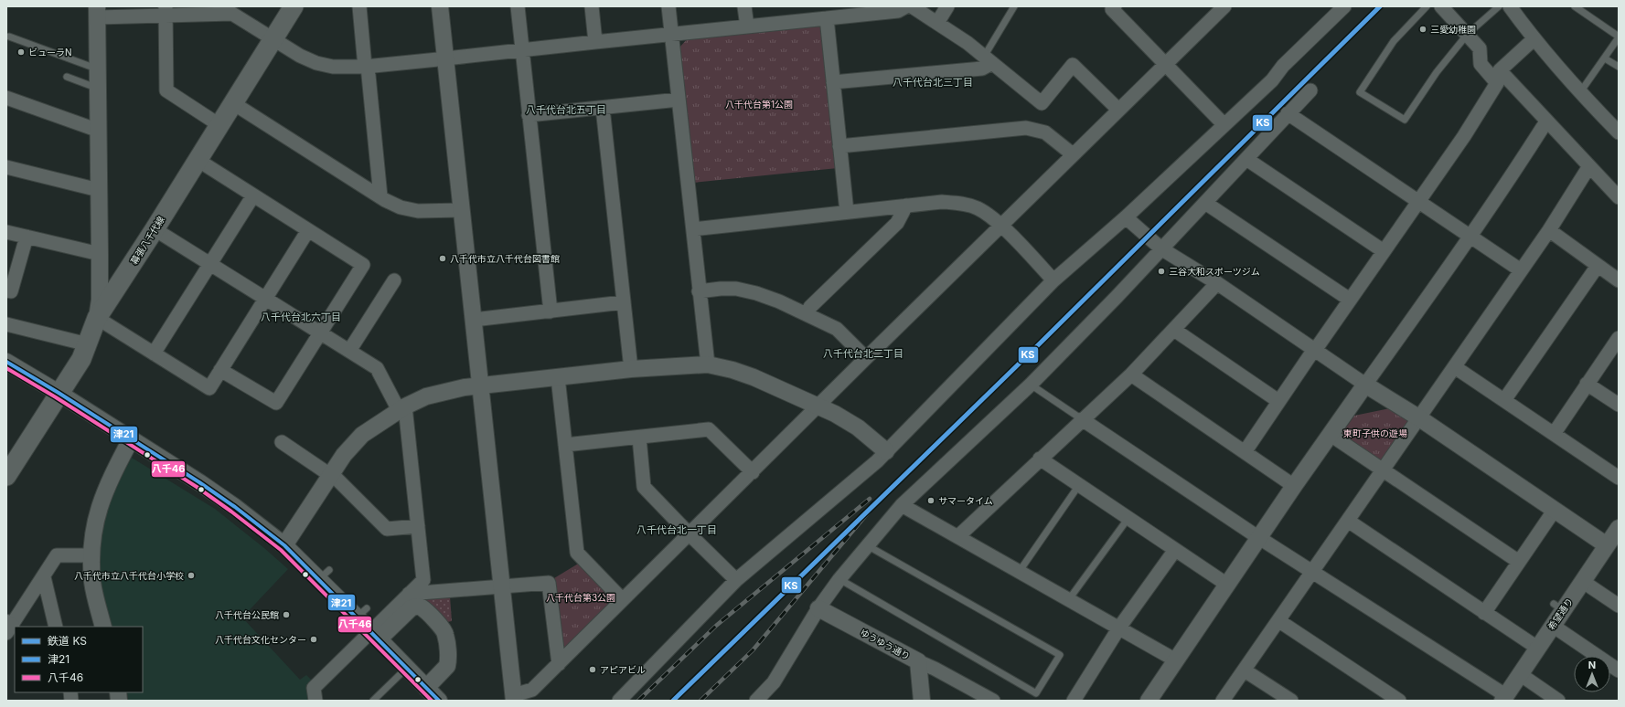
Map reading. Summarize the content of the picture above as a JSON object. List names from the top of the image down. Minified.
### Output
{"streets":{"main road":["幕張八千代線"],"street":["希望通り","ゆうゆう通り"]},"districts":["八千代台北三丁目","八千代台北五丁目","八千代台北六丁目","八千代台北二丁目","八千代台北一丁目"],"parks":["八千代台第1公園","東町子供の遊場","八千代台第3公園"],"places":["三愛幼稚園","ビューラN","八千代市立八千代台図書館","三谷大和スポーツジム","サマータイム","八千代市立八千代台小学校","八千代台公民館","八千代台文化センター","アピアビル"],"lines":["rail line KS","transit line 津21","transit line 八千46"],"legend":["鉄道 KS","津21","八千46"],"north":"top"}
